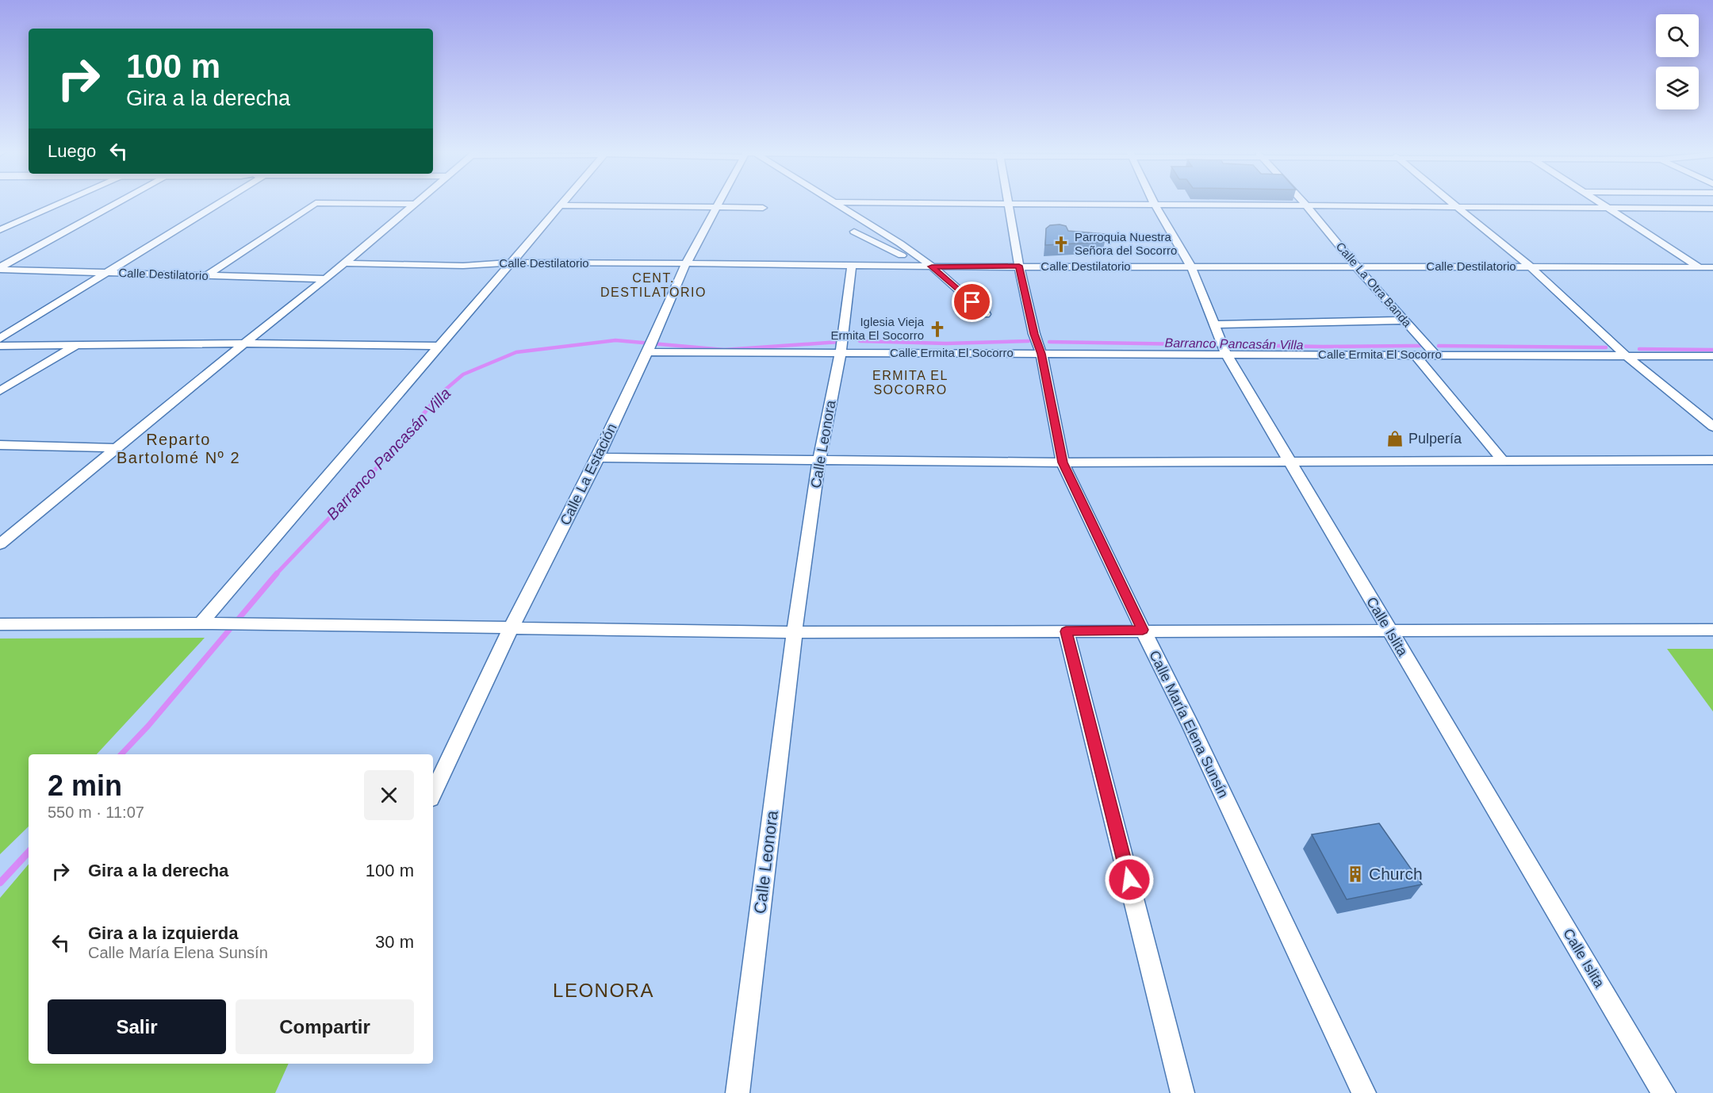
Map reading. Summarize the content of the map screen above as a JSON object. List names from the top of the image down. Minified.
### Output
{"streets":{"street":["Calle Destilatorio","Calle La Otra Banda","Calle Ermita El Socorro","Calle Leonora","Calle La Estación","Calle Islita","Calle María Elena Sunsín"]},"crossings":[["Calle Destilatorio","Calle La Otra Banda"],["Calle Destilatorio","Calle Leonora"],["Calle Destilatorio","Calle La Estación"],["Calle Destilatorio","Calle Islita"],["Calle Destilatorio","Calle María Elena Sunsín"],["Calle La Otra Banda","Calle Ermita El Socorro"],["Calle Ermita El Socorro","Calle Leonora"],["Calle Ermita El Socorro","Calle La Estación"],["Calle Ermita El Socorro","Calle Islita"],["Calle Ermita El Socorro","Calle María Elena Sunsín"]],"districts":["CENT. DESTILATORIO","ERMITA EL SOCORRO","Reparto Bartolomé Nº 2","LEONORA"],"water":["Barranco Pancasán Villa"],"places":{"church":["Parroquia Nuestra Señora del Socorro","Iglesia Vieja Ermita El Socorro"],"shop":["Pulpería"],"building":["Church"]},"page":{"turn":["100 m","Gira a la derecha"],"then":"Luego","heading":["2 min","550 m · 11:07"],"list":[{"name":"Gira a la derecha","value":"100 m"},{"name":"Gira a la izquierda","note":"Calle María Elena Sunsín","value":"30 m"}],"buttons":["Salir","Compartir"]}}
